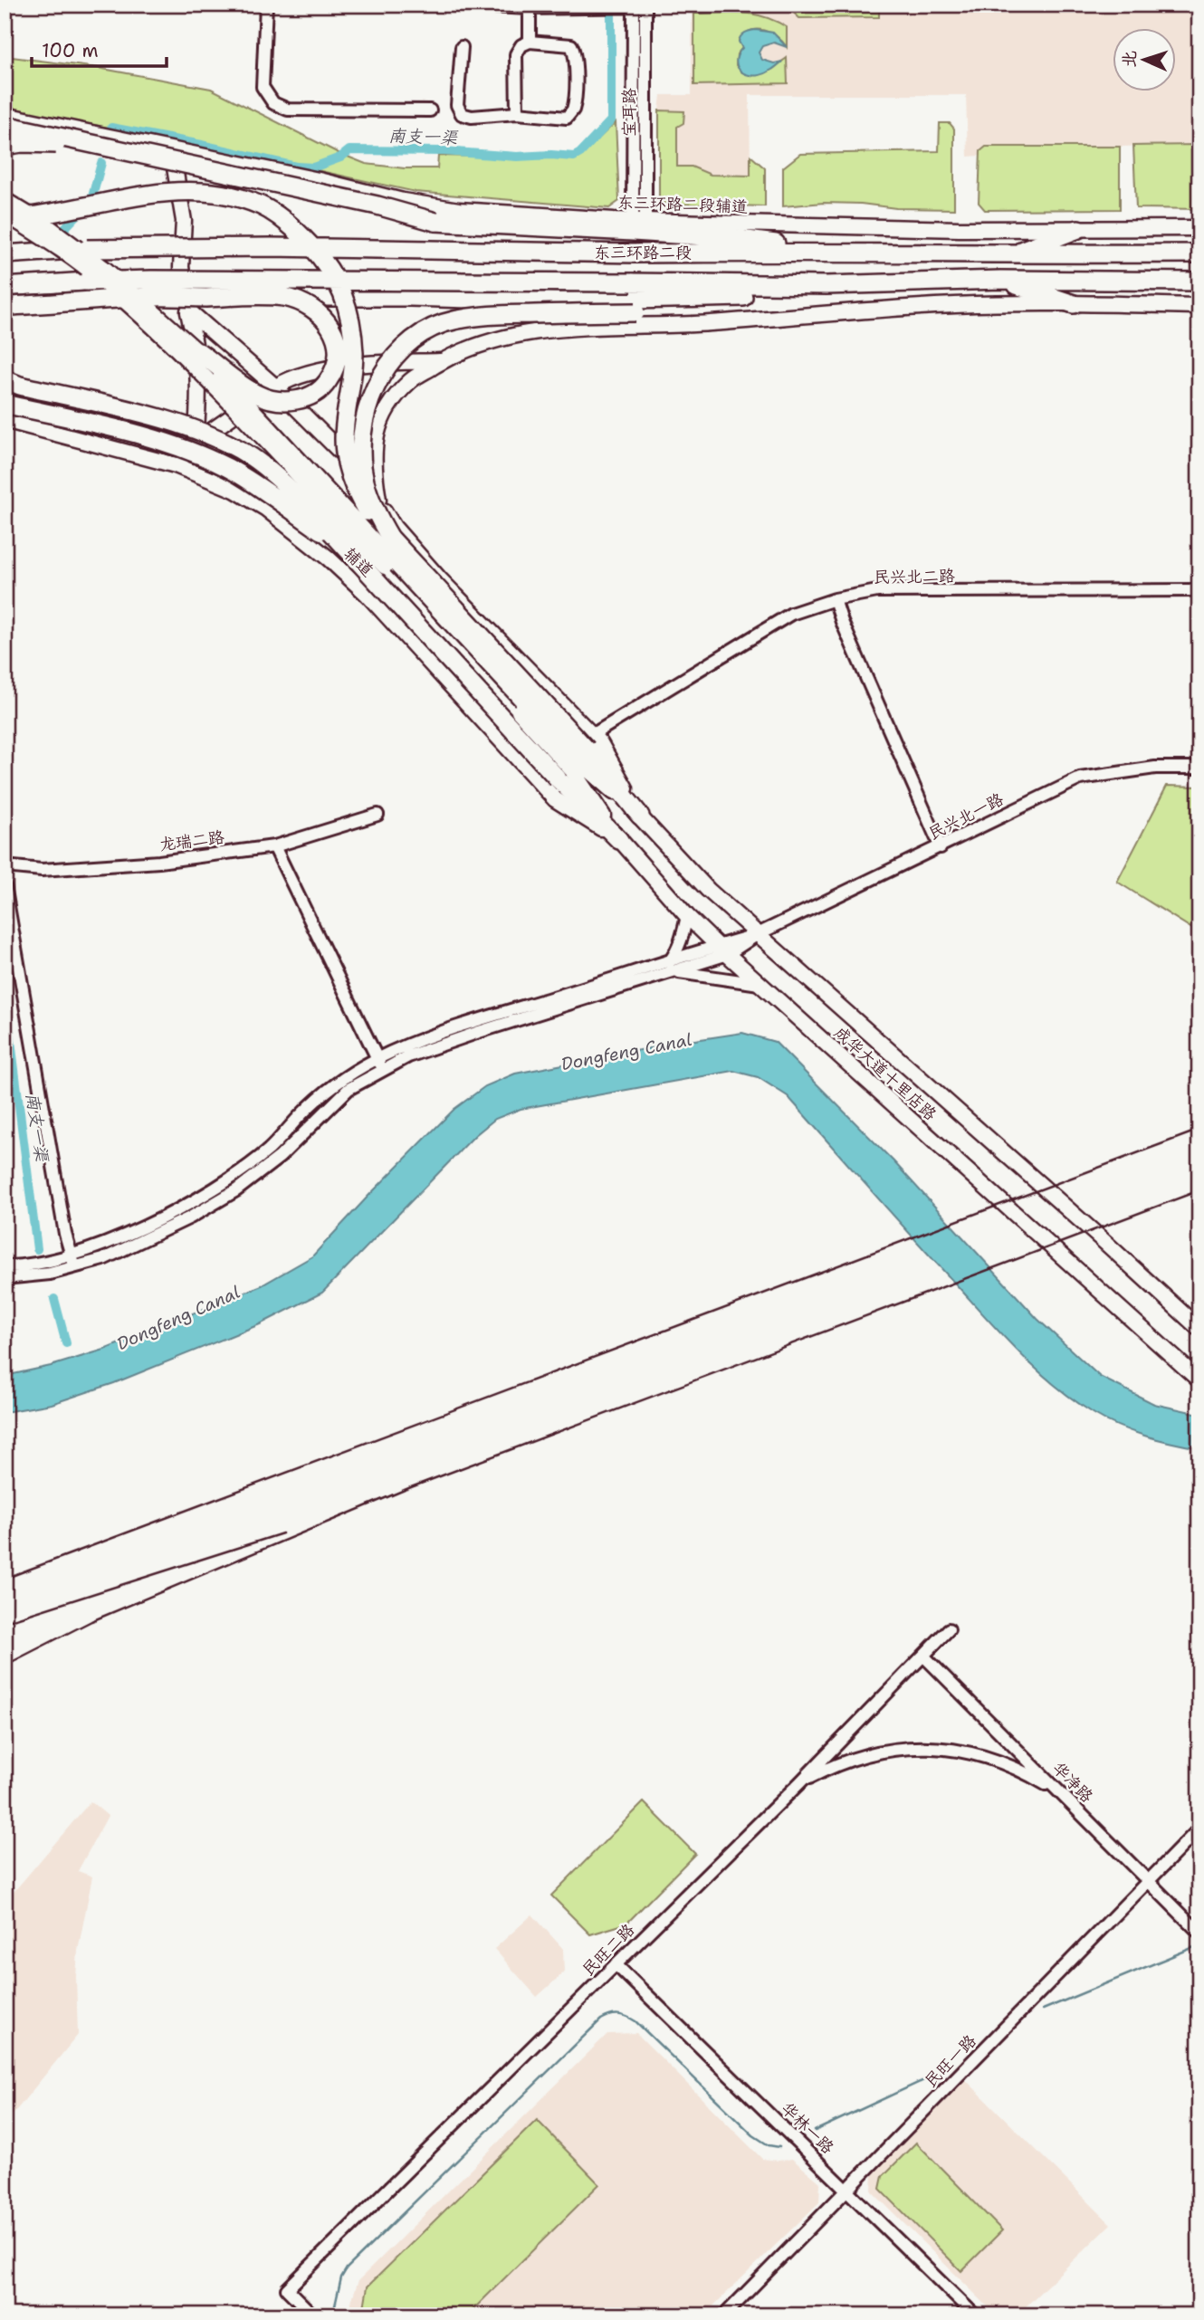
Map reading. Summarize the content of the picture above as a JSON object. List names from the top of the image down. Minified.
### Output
{"streets":{"highway":["东三环路二段"],"main road":["东三环路二段辅道","辅道","成华大道十里店路"],"street":["宝耳路","民兴北二路","民兴北一路","龙瑞二路","华净路","民旺二路","民旺一路","华林一路"]},"crossings":[["宝耳路","东三环路二段辅道"],["辅道","成华大道十里店路"],["民兴北一路","成华大道十里店路"],["华净路","民旺二路"],["华净路","民旺一路"],["民旺二路","华林一路"],["民旺一路","华林一路"]],"water":["南支一渠","Dongfeng Canal"],"scale_bar":"100 m","north":"left"}
